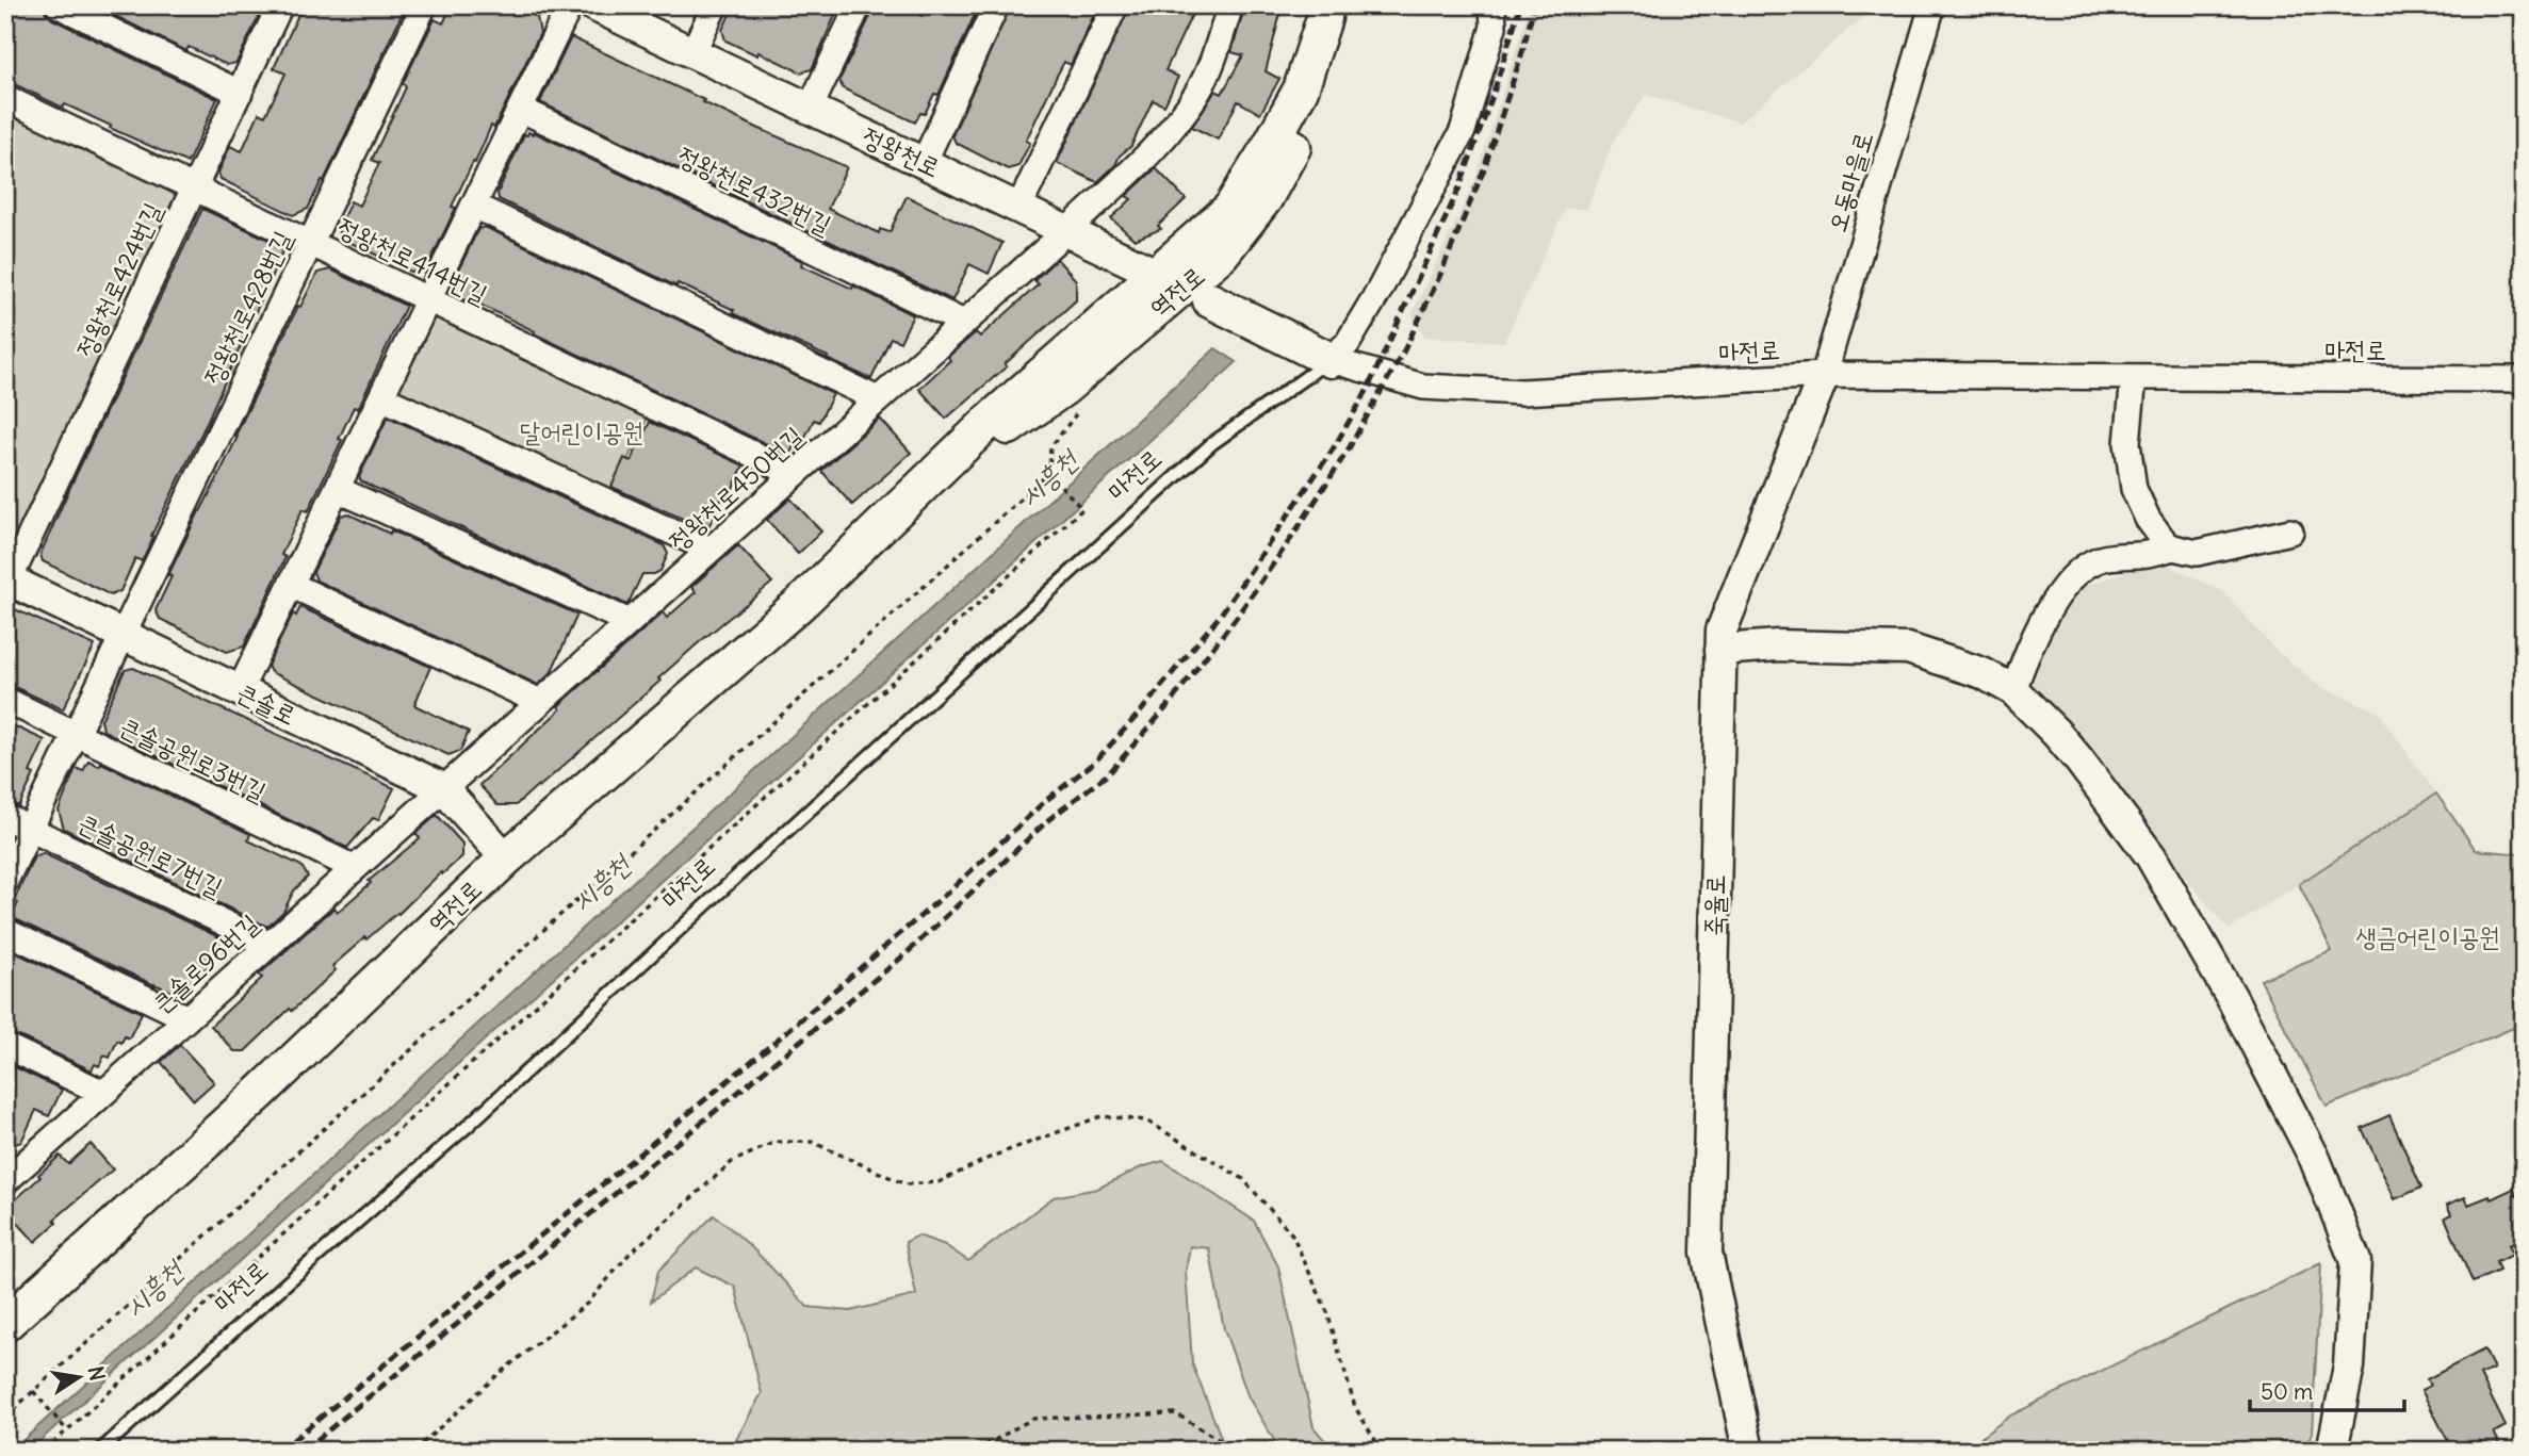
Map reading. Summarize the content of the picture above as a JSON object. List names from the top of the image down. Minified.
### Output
{"streets":{"main road":["역전로"],"street":["정왕천로","오동마을로","정왕천로432번길","정왕천로414번길","정왕천로424번길","정왕천로428번길","마전로","정왕천로450번길","큰솔로","큰솔공원로3번길","큰솔공원로7번길","죽율로","큰솔로96번길"]},"crossings":[["정왕천로","역전로"],["정왕천로","정왕천로450번길"],["오동마을로","마전로"],["오동마을로","죽율로"],["정왕천로432번길","정왕천로450번길"],["정왕천로414번길","정왕천로424번길"],["정왕천로414번길","정왕천로428번길"],["정왕천로414번길","정왕천로450번길"],["정왕천로424번길","큰솔로"],["역전로","큰솔로"],["정왕천로428번길","큰솔로"],["정왕천로428번길","큰솔공원로3번길"],["정왕천로428번길","큰솔공원로7번길"],["마전로","죽율로"],["정왕천로450번길","큰솔로"],["정왕천로450번길","큰솔로96번길"],["큰솔로","큰솔로96번길"],["큰솔공원로3번길","큰솔로96번길"],["큰솔공원로7번길","큰솔로96번길"]],"water":["시흥천"],"parks":["달어린이공원","생금어린이공원"],"scale_bar":"50 m","north":"right"}
